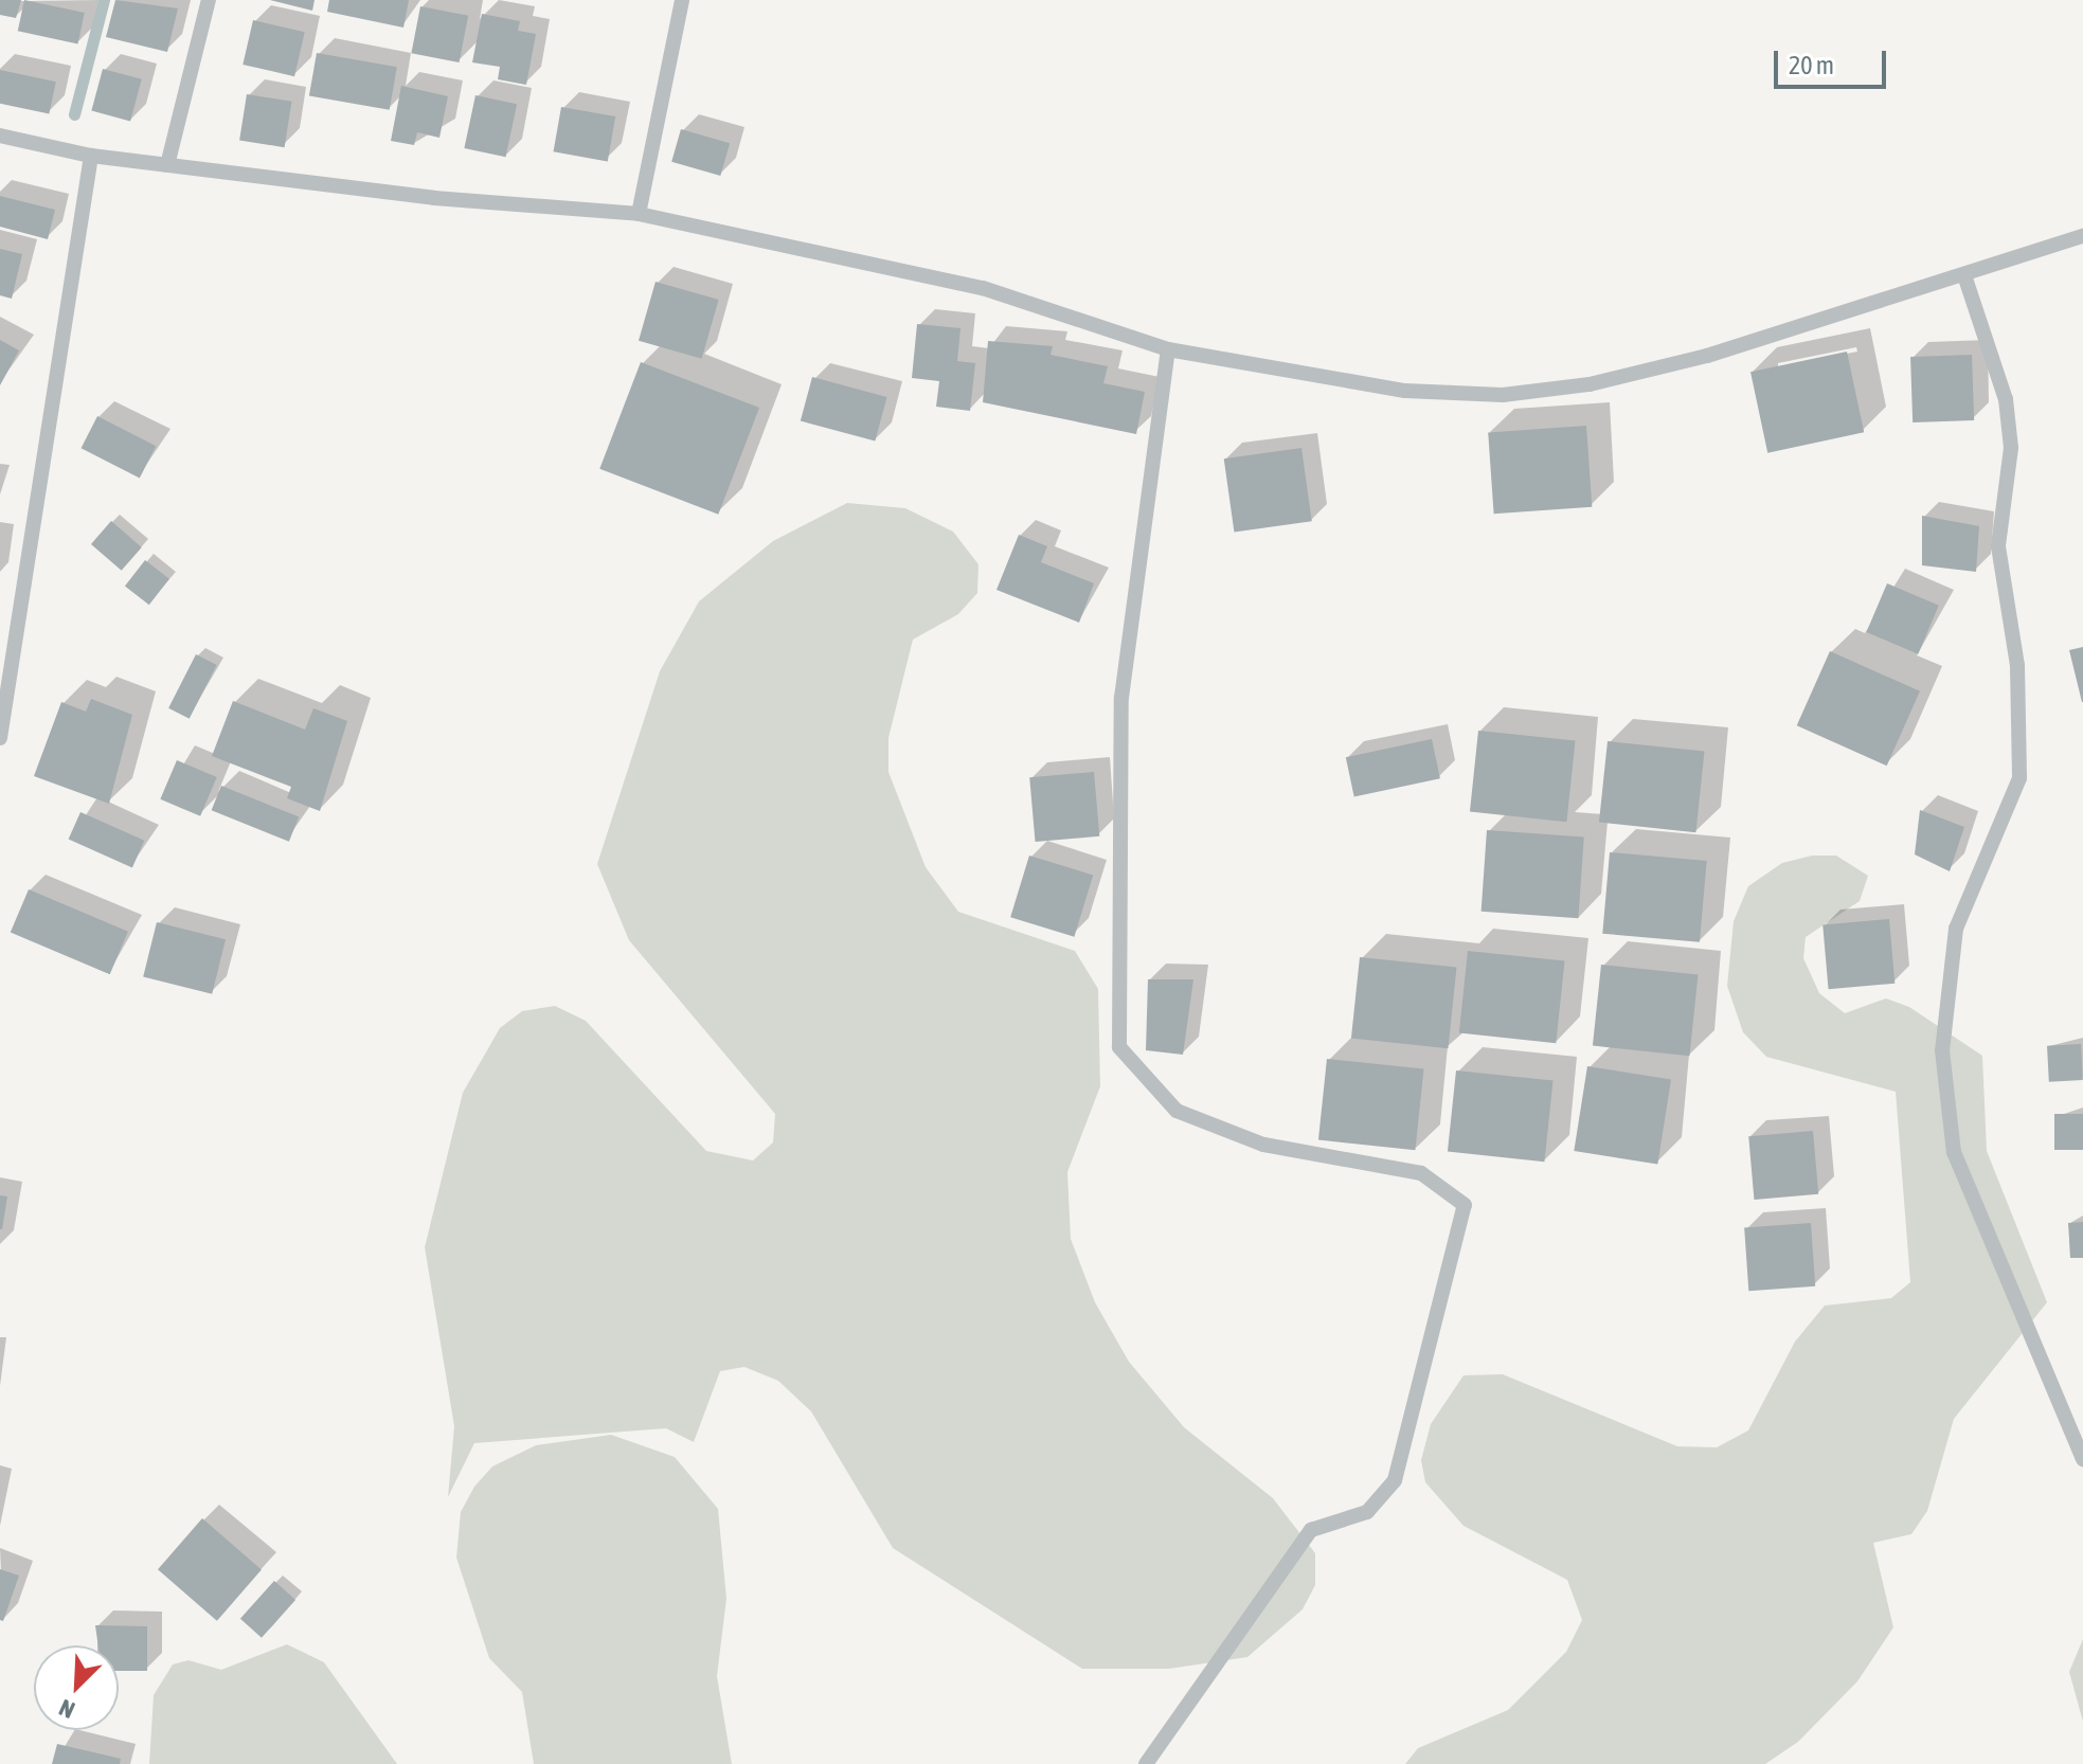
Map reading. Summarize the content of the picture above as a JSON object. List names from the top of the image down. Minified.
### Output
{"scale_bar":"20 m","north":"bottom left"}
